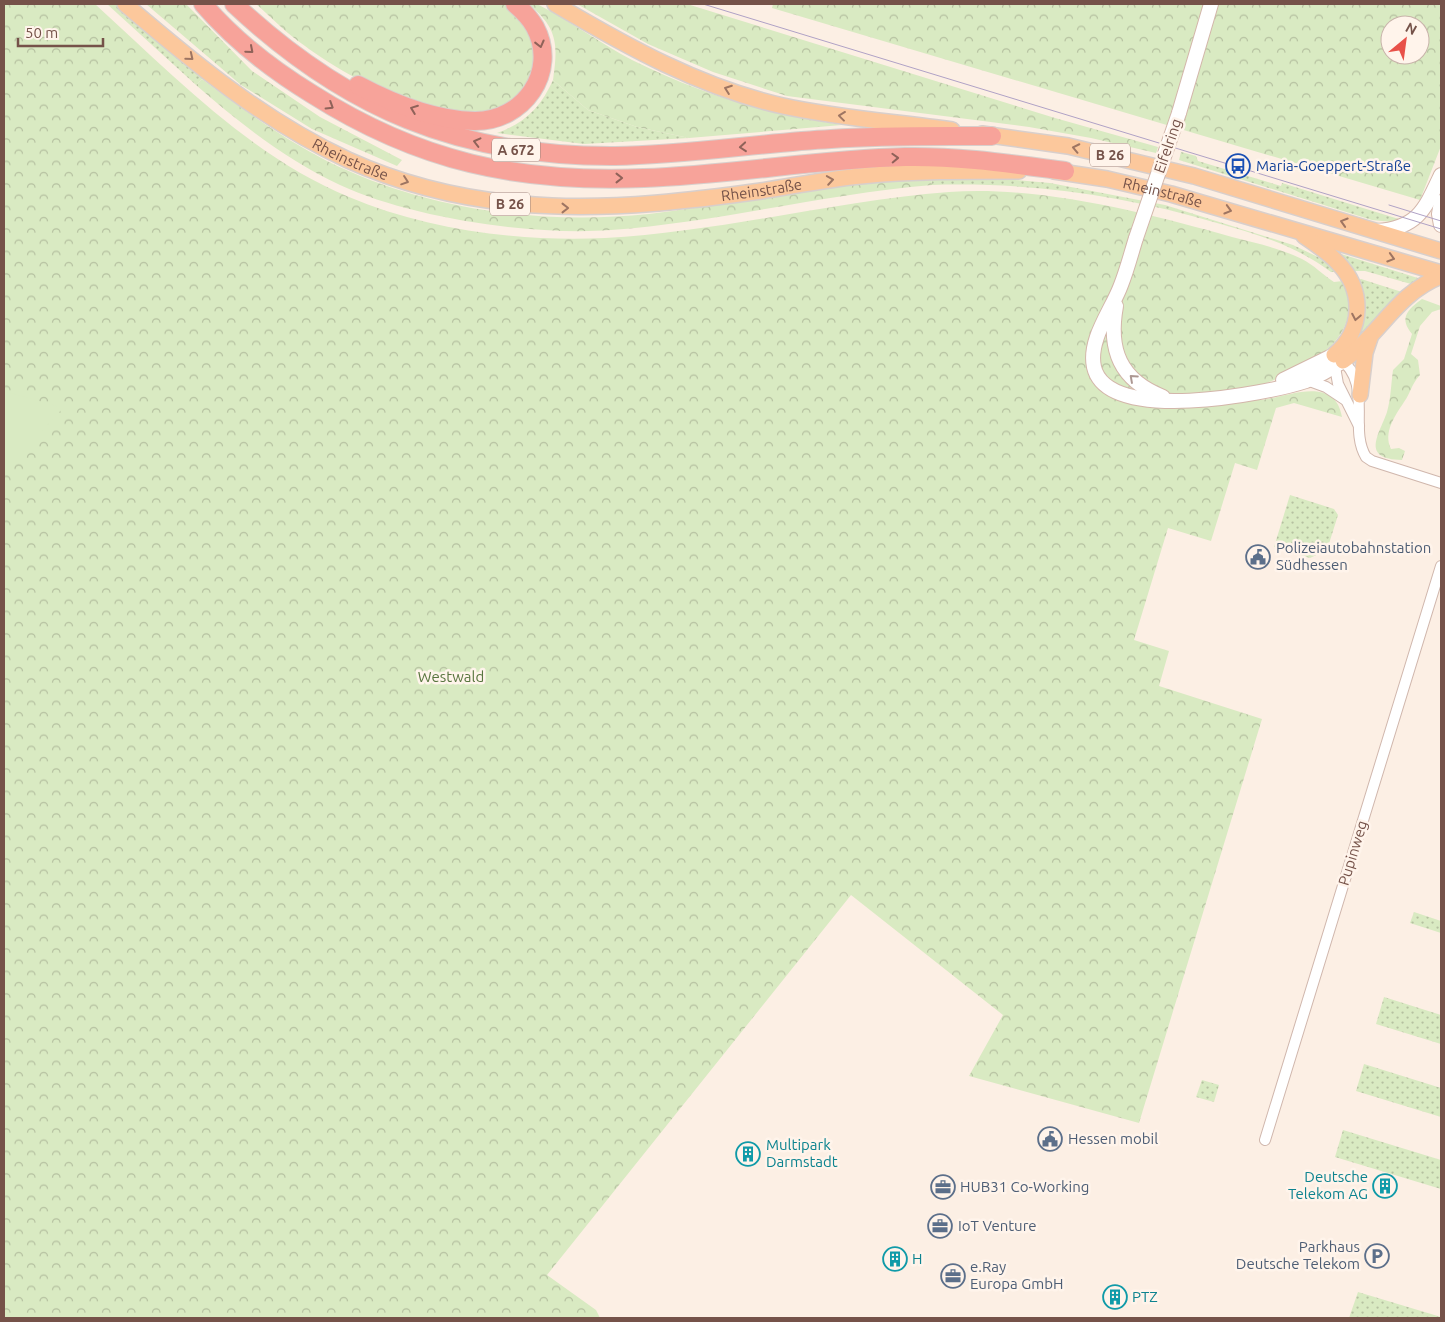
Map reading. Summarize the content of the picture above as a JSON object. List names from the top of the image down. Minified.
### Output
{"streets":{"highway":["A 672"],"main road":["Eifelring","B 26","Rheinstraße"],"street":["Pupinweg"]},"crossings":[["A 672","Rheinstraße"]],"parks":["Westwald"],"places":{"bus stop":["Maria-Goeppert-Straße"],"public building":["Polizeiautobahnstation Südhessen","Hessen mobil"],"building":["Multipark Darmstadt","Deutsche Telekom AG","H","PTZ"],"office":["HUB31 Co-Working","IoT Venture","e.Ray Europa GmbH"],"parking":["Parkhaus Deutsche Telekom"]},"scale_bar":"50 m","north":"top right"}
